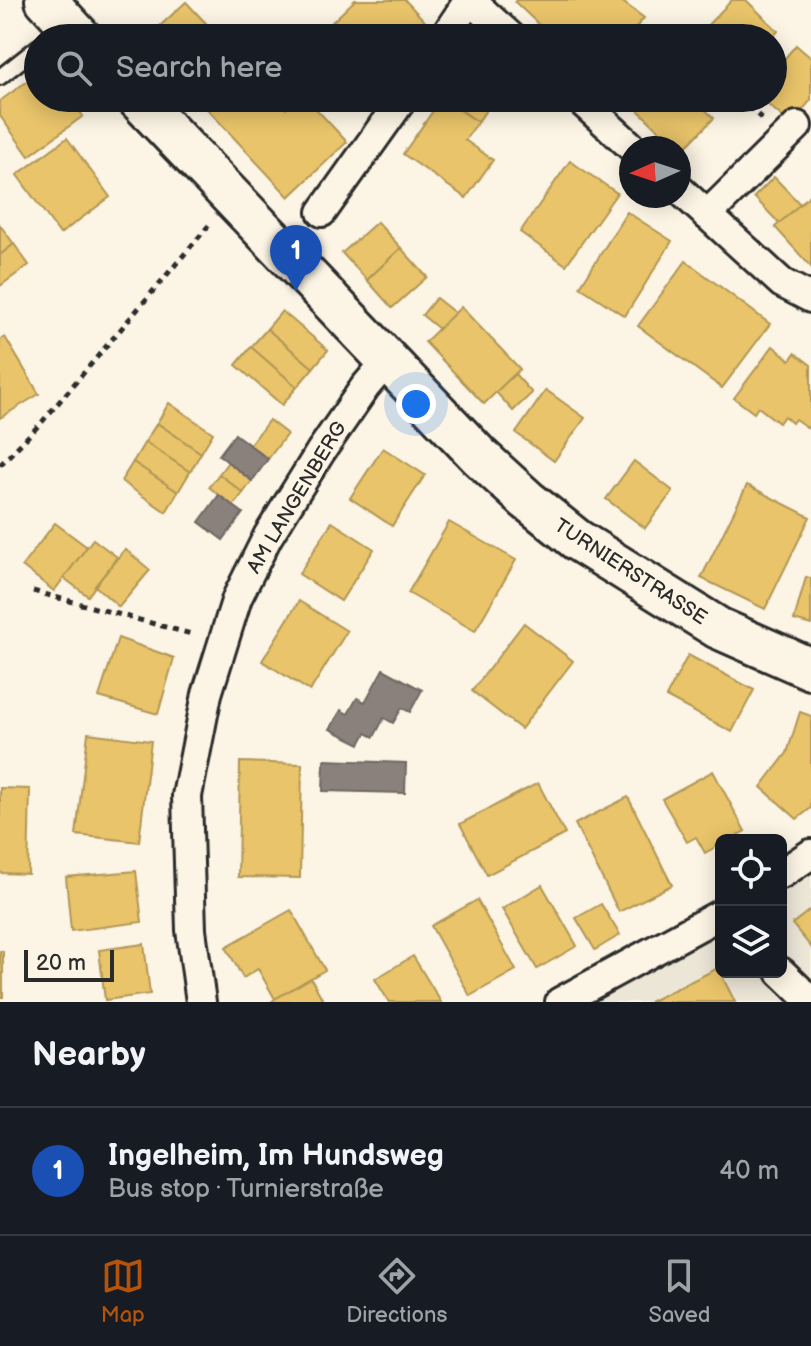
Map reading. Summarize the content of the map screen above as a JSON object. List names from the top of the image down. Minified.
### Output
{"streets":{"main road":["TURNIERSTRASSE"],"street":["AM LANGENBERG"]},"crossings":[["AM LANGENBERG","TURNIERSTRASSE"]],"scale_bar":"20 m","north":"left","page":{"search":"Search here","pins":"1","scale":"20 m","heading":"Nearby","list":[{"mark":"1","name":"Ingelheim, Im Hundsweg","note":"Bus stop · Turnierstraße","value":"40 m"}],"nav":["Map","Directions","Saved"]}}
